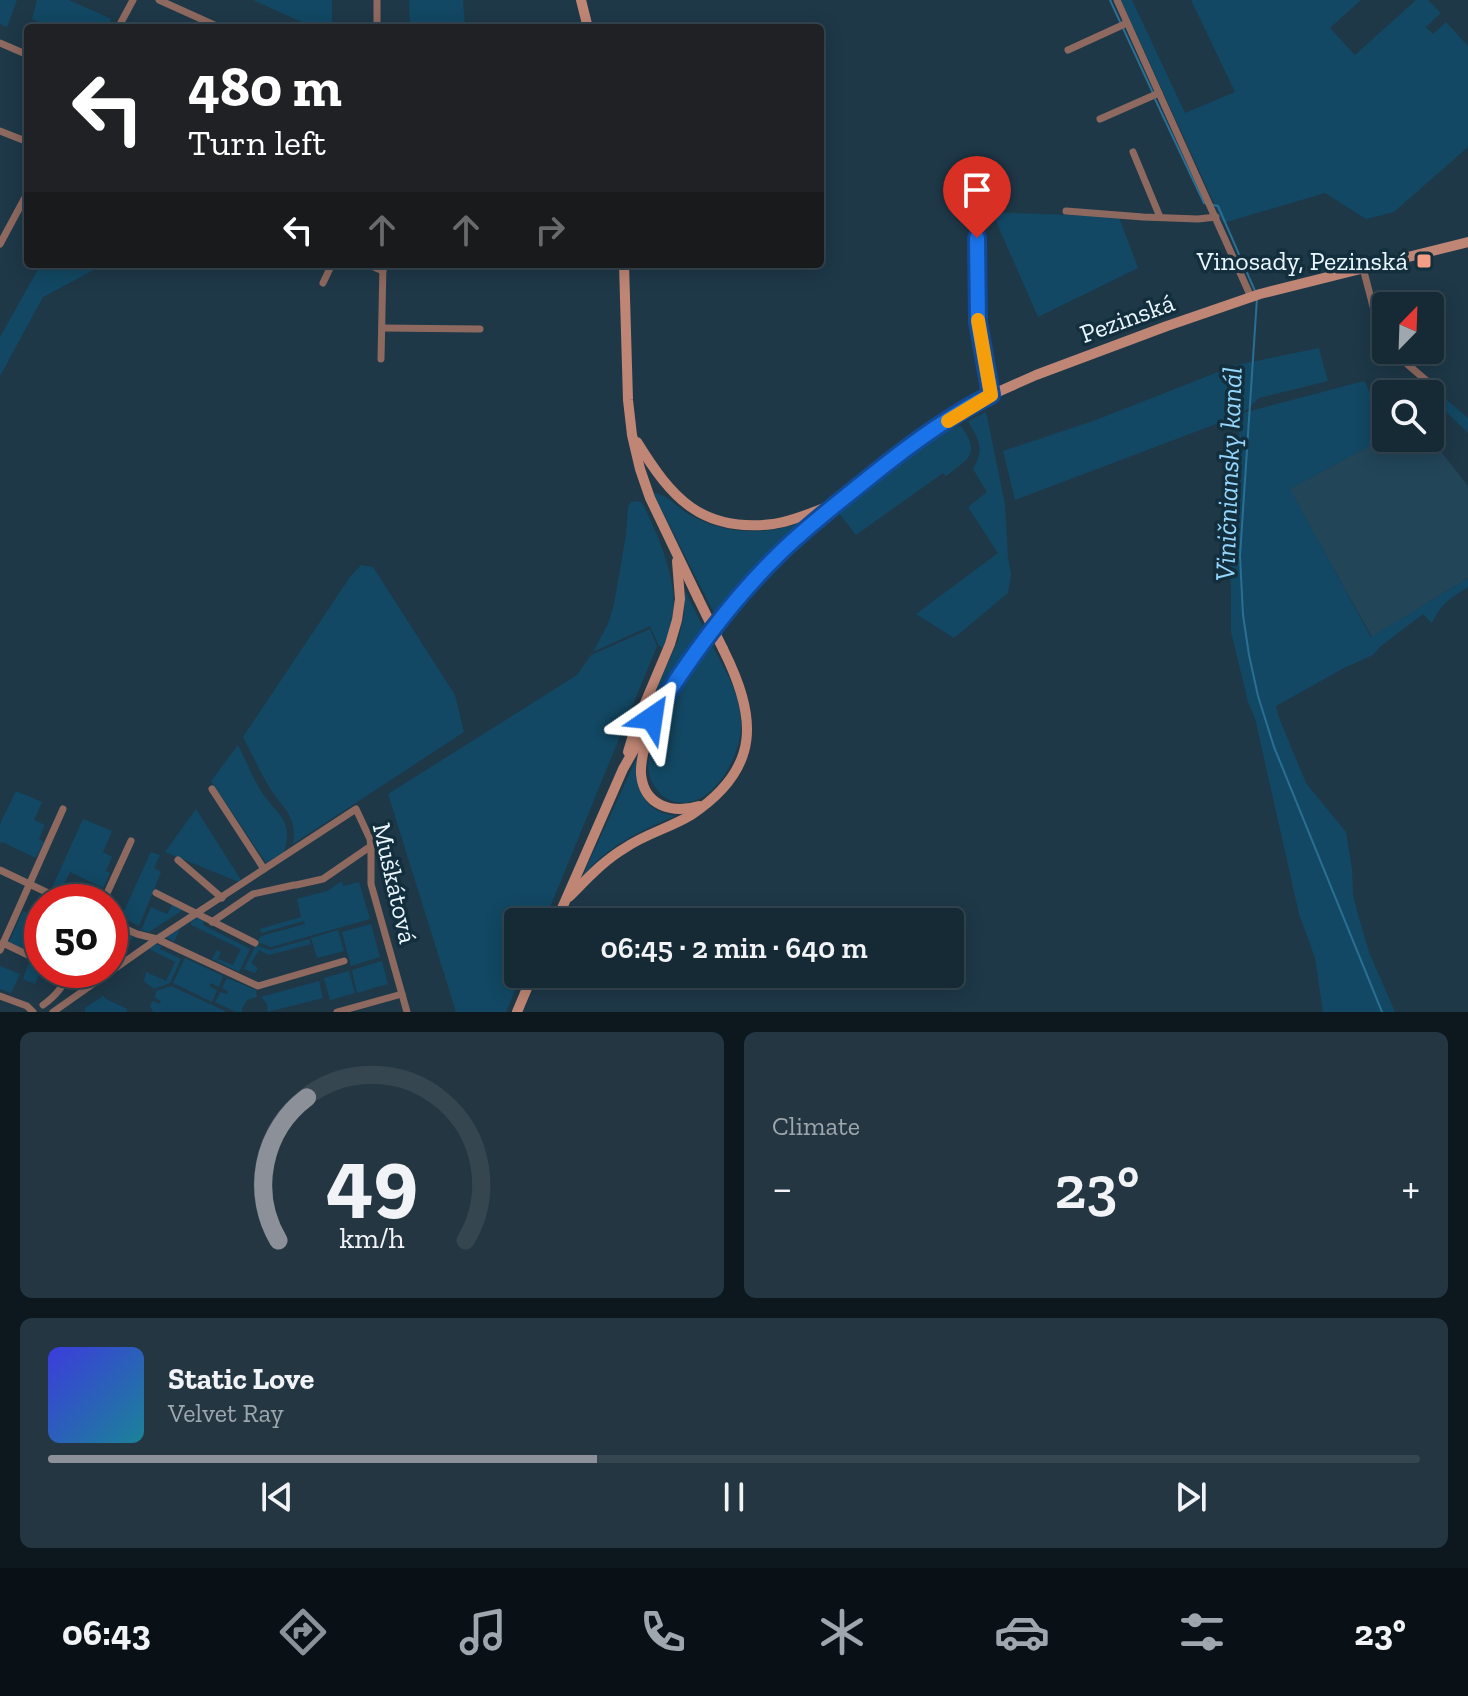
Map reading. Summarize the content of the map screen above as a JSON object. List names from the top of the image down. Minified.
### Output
{"streets":{"main road":["Pezinská"],"street":["Muškátová"]},"water":["Viničniansky kanál"],"places":{"transit":["Vinosady, Pezinská"]},"north":"top right","page":{"turn":["480 m","Turn left"],"limit":"50","trip":"06:45 · 2 min · 640 m","tile":"Climate","heat":["−","23°","+"],"song":["Static Love","Velvet Ray"],"tabs":["06:43","23°"],"gauge":["49","km/h"]}}
